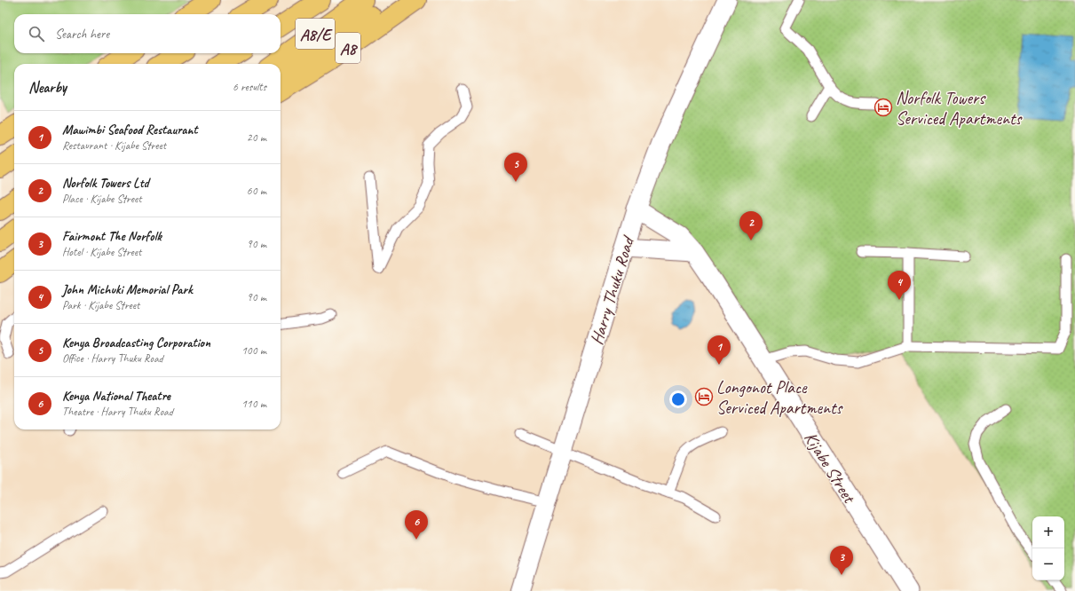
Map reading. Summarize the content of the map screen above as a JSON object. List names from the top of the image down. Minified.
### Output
{"streets":{"highway":["A8/E","A8"],"street":["Harry Thuku Road","Kijabe Street"]},"crossings":[["Harry Thuku Road","Kijabe Street"]],"places":{"hotel":["Norfolk Towers Serviced Apartments","Longonot Place Serviced Apartments"]},"page":{"search":"Search here","heading":["Nearby","6 results"],"list":[{"mark":"1","name":"Mawimbi Seafood Restaurant","note":"Restaurant · Kijabe Street","value":"20 m"},{"mark":"2","name":"Norfolk Towers Ltd","note":"Place · Kijabe Street","value":"60 m"},{"mark":"3","name":"Fairmont The Norfolk","note":"Hotel · Kijabe Street","value":"90 m"},{"mark":"4","name":"John Michuki Memorial Park","note":"Park · Kijabe Street","value":"90 m"},{"mark":"5","name":"Kenya Broadcasting Corporation","note":"Office · Harry Thuku Road","value":"100 m"},{"mark":"6","name":"Kenya National Theatre","note":"Theatre · Harry Thuku Road","value":"110 m"}],"pins":["5","2","4","1","6","3"],"map_buttons":["+","−"]}}
